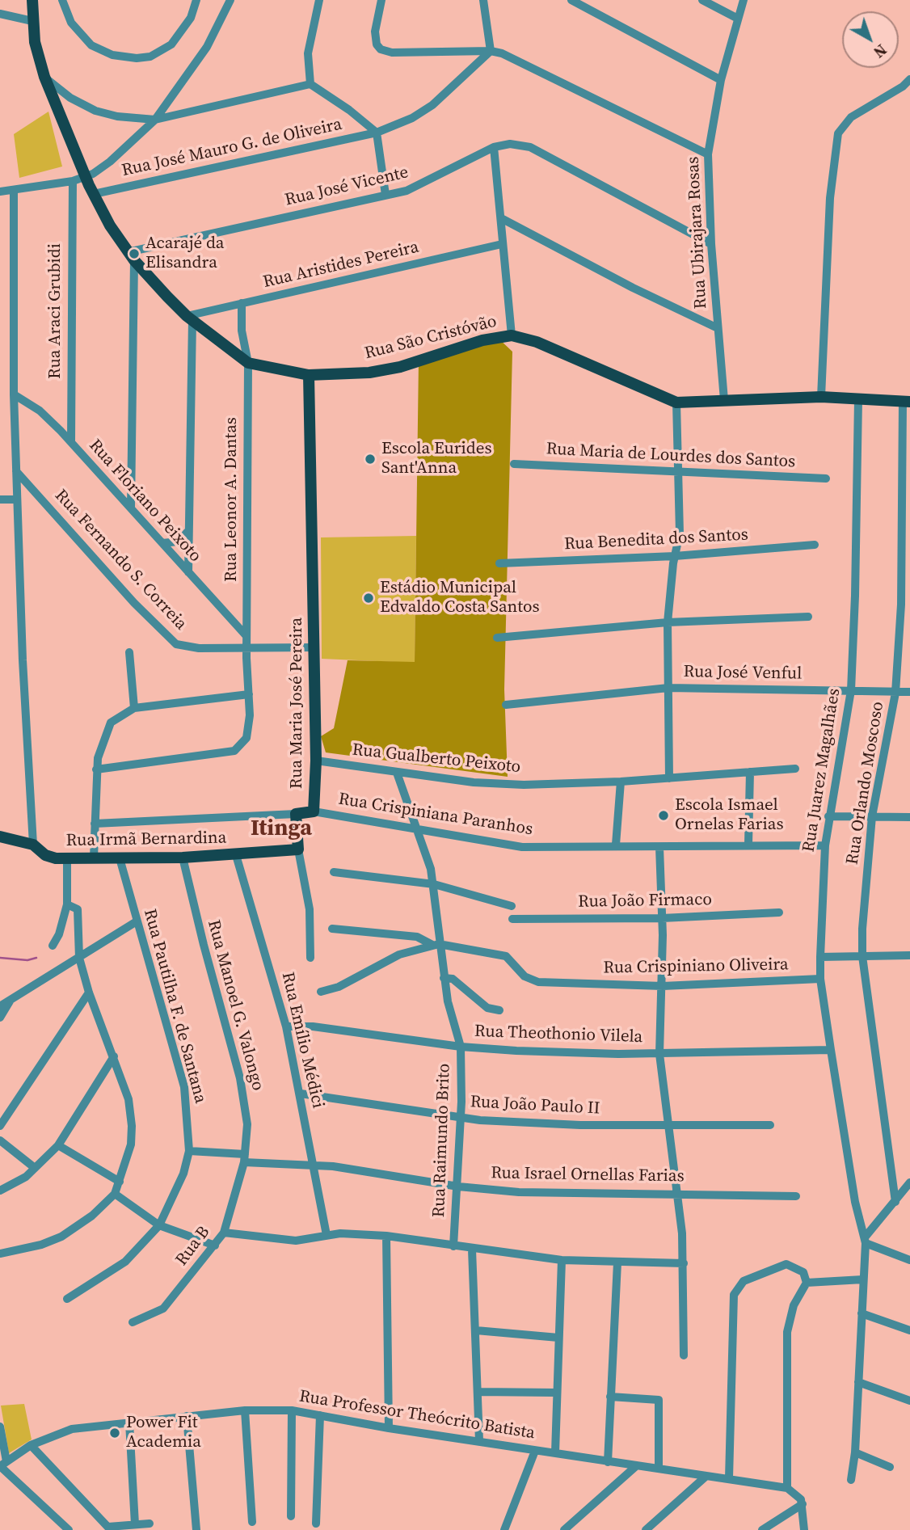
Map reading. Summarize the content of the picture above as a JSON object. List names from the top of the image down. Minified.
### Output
{"streets":{"main road":["Rua São Cristóvão","Rua Maria José Pereira","Rua Irmã Bernardina"],"street":["Rua José Mauro G. de Oliveira","Rua José Vicente","Rua Ubirajara Rosas","Rua Aristides Pereira","Rua Araci Grubidi","Rua Maria de Lourdes dos Santos","Rua Leonor A. Dantas","Rua Floriano Peixoto","Rua Benedita dos Santos","Rua Fernando S. Correia","Rua José Venful","Rua Gualberto Peixoto","Rua Juarez Magalhães","Rua Orlando Moscoso","Rua Crispiniana Paranhos","Rua João Firmaco","Rua Crispiniano Oliveira","Rua Manoel G. Valongo","Rua Pautilha F. de Santana","Rua Theothonio Vilela","Rua Emílio Médici","Rua João Paulo II","Rua Raimundo Brito","Rua Israel Ornellas Farias","Rua B","Rua Professor Theócrito Batista"]},"crossings":[["Rua José Mauro G. de Oliveira","Rua São Cristóvão"],["Rua José Vicente","Rua Ubirajara Rosas"],["Rua José Vicente","Rua São Cristóvão"],["Rua Ubirajara Rosas","Rua São Cristóvão"],["Rua Aristides Pereira","Rua São Cristóvão"],["Rua Aristides Pereira","Rua Leonor A. Dantas"],["Rua Araci Grubidi","Rua Floriano Peixoto"],["Rua São Cristóvão","Rua Leonor A. Dantas"],["Rua São Cristóvão","Rua Maria José Pereira"],["Rua São Cristóvão","Rua Juarez Magalhães"],["Rua São Cristóvão","Rua Orlando Moscoso"],["Rua Leonor A. Dantas","Rua Floriano Peixoto"],["Rua Leonor A. Dantas","Rua Fernando S. Correia"],["Rua Fernando S. Correia","Rua Maria José Pereira"],["Rua José Venful","Rua Juarez Magalhães"],["Rua José Venful","Rua Orlando Moscoso"],["Rua Maria José Pereira","Rua Gualberto Peixoto"],["Rua Maria José Pereira","Rua Crispiniana Paranhos"],["Rua Gualberto Peixoto","Rua Raimundo Brito"],["Rua Juarez Magalhães","Rua Crispiniana Paranhos"],["Rua Juarez Magalhães","Rua Crispiniano Oliveira"],["Rua Juarez Magalhães","Rua Theothonio Vilela"],["Rua Crispiniana Paranhos","Rua Raimundo Brito"],["Rua Irmã Bernardina","Rua Manoel G. Valongo"],["Rua Irmã Bernardina","Rua Pautilha F. de Santana"],["Rua Irmã Bernardina","Rua Emílio Médici"],["Rua Crispiniano Oliveira","Rua Raimundo Brito"],["Rua Manoel G. Valongo","Rua Israel Ornellas Farias"],["Rua Manoel G. Valongo","Rua B"],["Rua Pautilha F. de Santana","Rua Israel Ornellas Farias"],["Rua Theothonio Vilela","Rua Emílio Médici"],["Rua Theothonio Vilela","Rua Raimundo Brito"],["Rua Emílio Médici","Rua João Paulo II"],["Rua Emílio Médici","Rua Israel Ornellas Farias"],["Rua João Paulo II","Rua Raimundo Brito"],["Rua Raimundo Brito","Rua Israel Ornellas Farias"],["Rua Israel Ornellas Farias","Rua B"]],"districts":["Itinga"],"places":["Acarajé da Elisandra","Escola Eurides Sant'Anna","Estádio Municipal Edvaldo Costa Santos","Escola Ismael Ornelas Farias","Power Fit Academia"],"north":"bottom right"}
